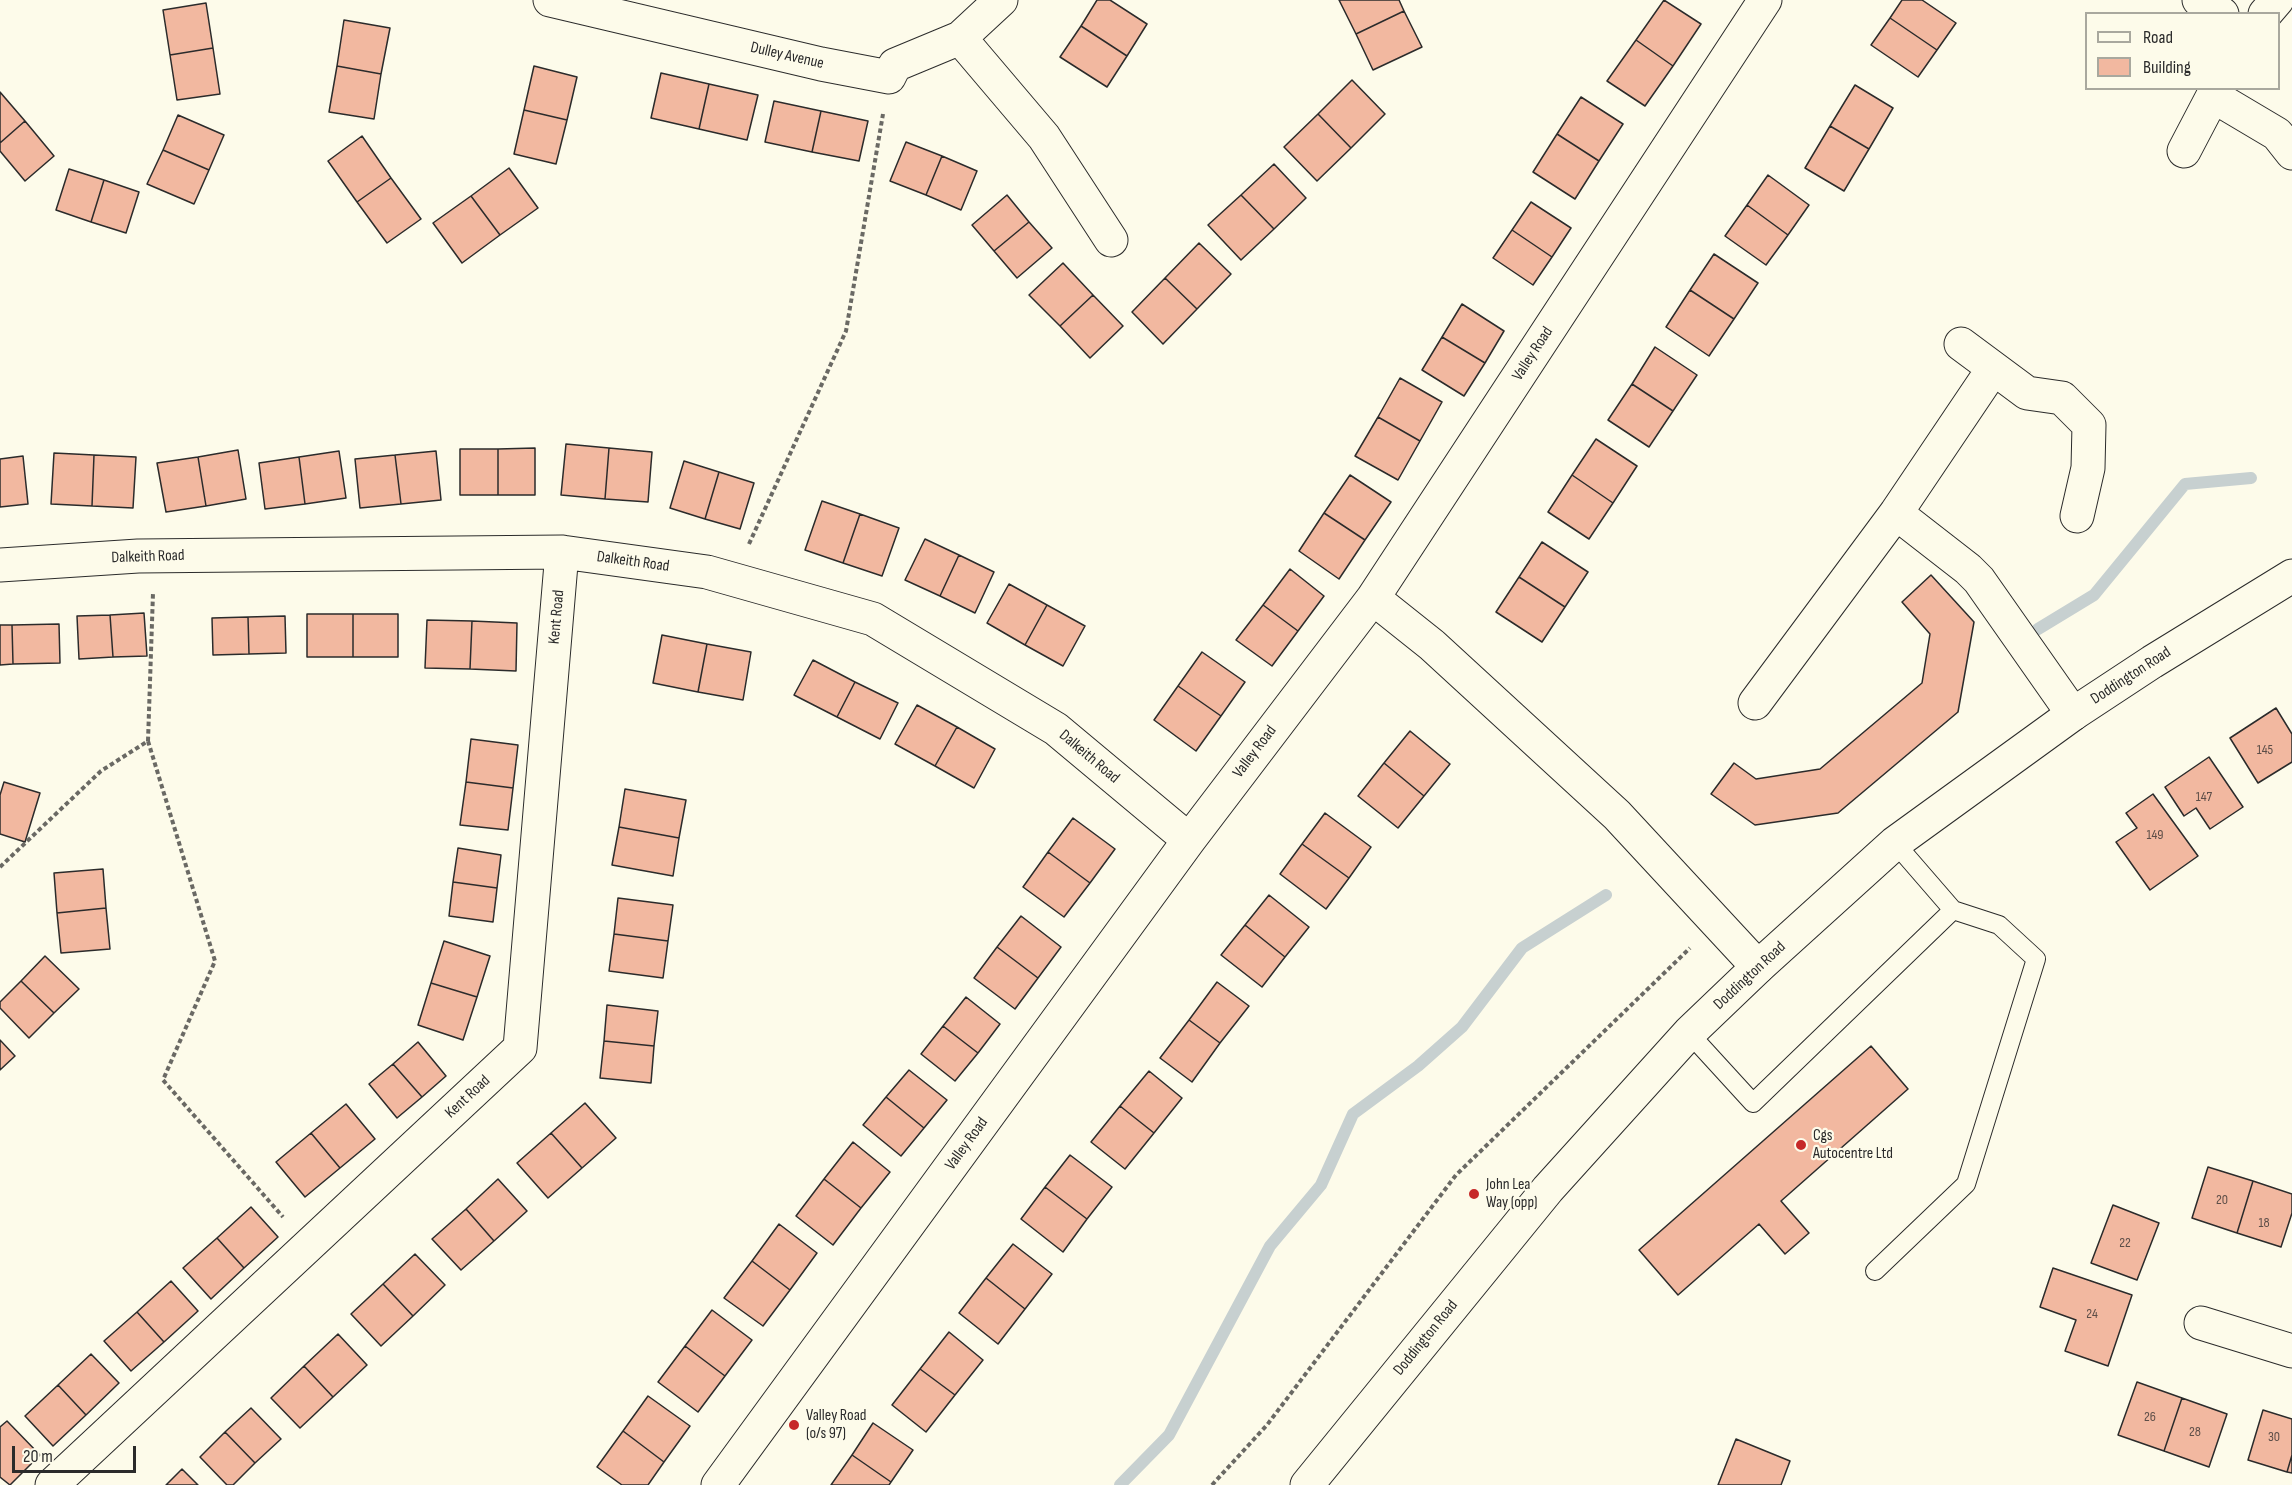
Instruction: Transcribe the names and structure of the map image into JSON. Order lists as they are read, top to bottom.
{
  "streets": {
    "street": [
      "Dulley Avenue",
      "Valley Road",
      "Dalkeith Road",
      "Kent Road",
      "Doddington Road"
    ]
  },
  "crossings": [
    ["Valley Road", "Dalkeith Road"],
    ["Dalkeith Road", "Kent Road"]
  ],
  "places": ["Cgs Autocentre Ltd", "John Lea Way (opp)", "Valley Road (o/s 97)"],
  "house_numbers": [
    "145",
    "147",
    "149",
    "20",
    "18",
    "22",
    "24",
    "26",
    "28",
    "30"
  ],
  "legend": ["Road", "Building"],
  "scale_bar": "20 m"
}
